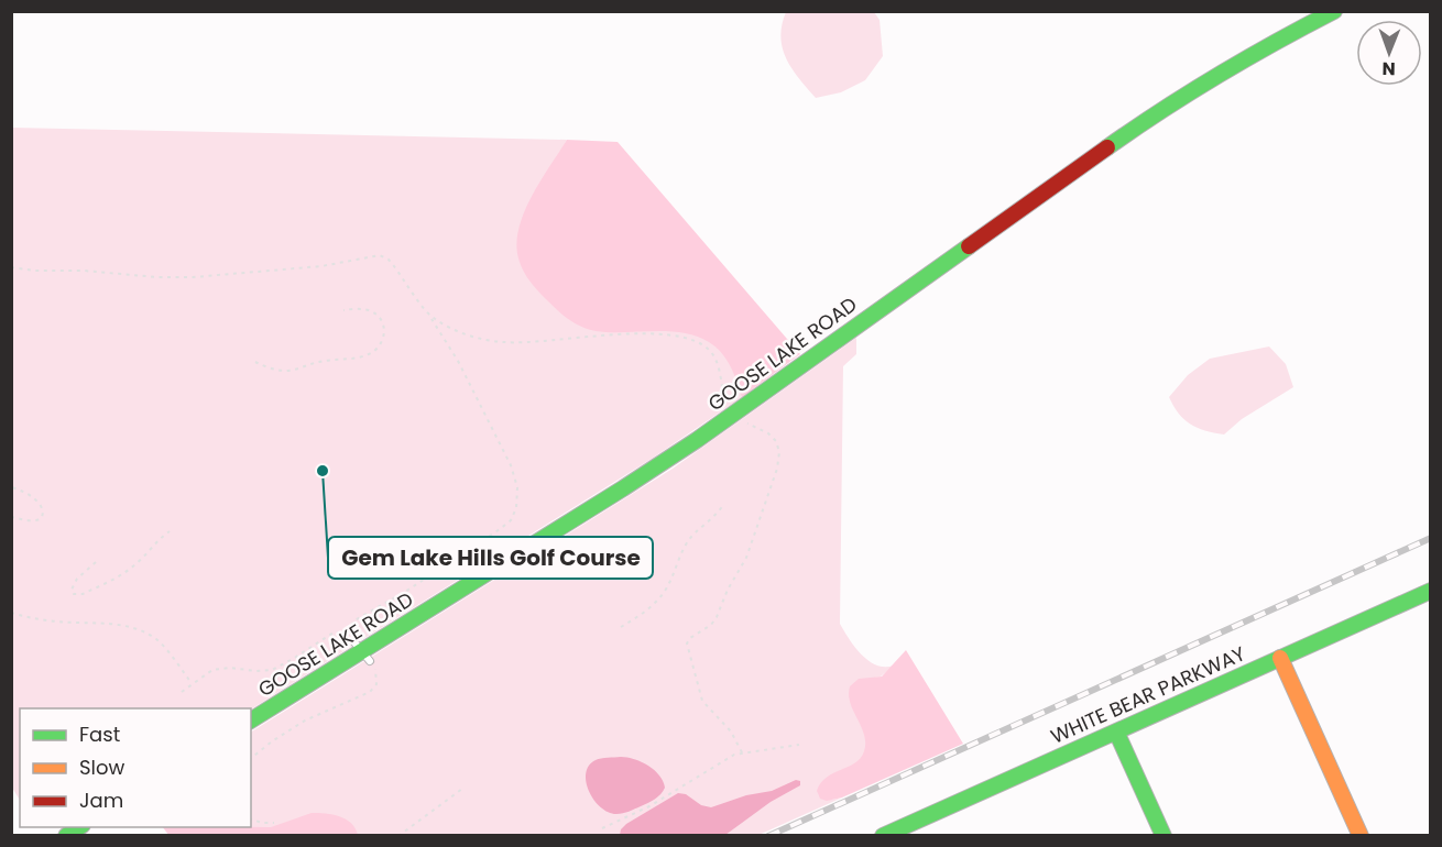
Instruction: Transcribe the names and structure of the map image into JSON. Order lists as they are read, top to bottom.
{
  "streets": {
    "street": ["GOOSE LAKE ROAD", "WHITE BEAR PARKWAY"]
  },
  "places": ["Gem Lake Hills Golf Course"],
  "legend": ["Fast", "Slow", "Jam"],
  "north": "bottom"
}
